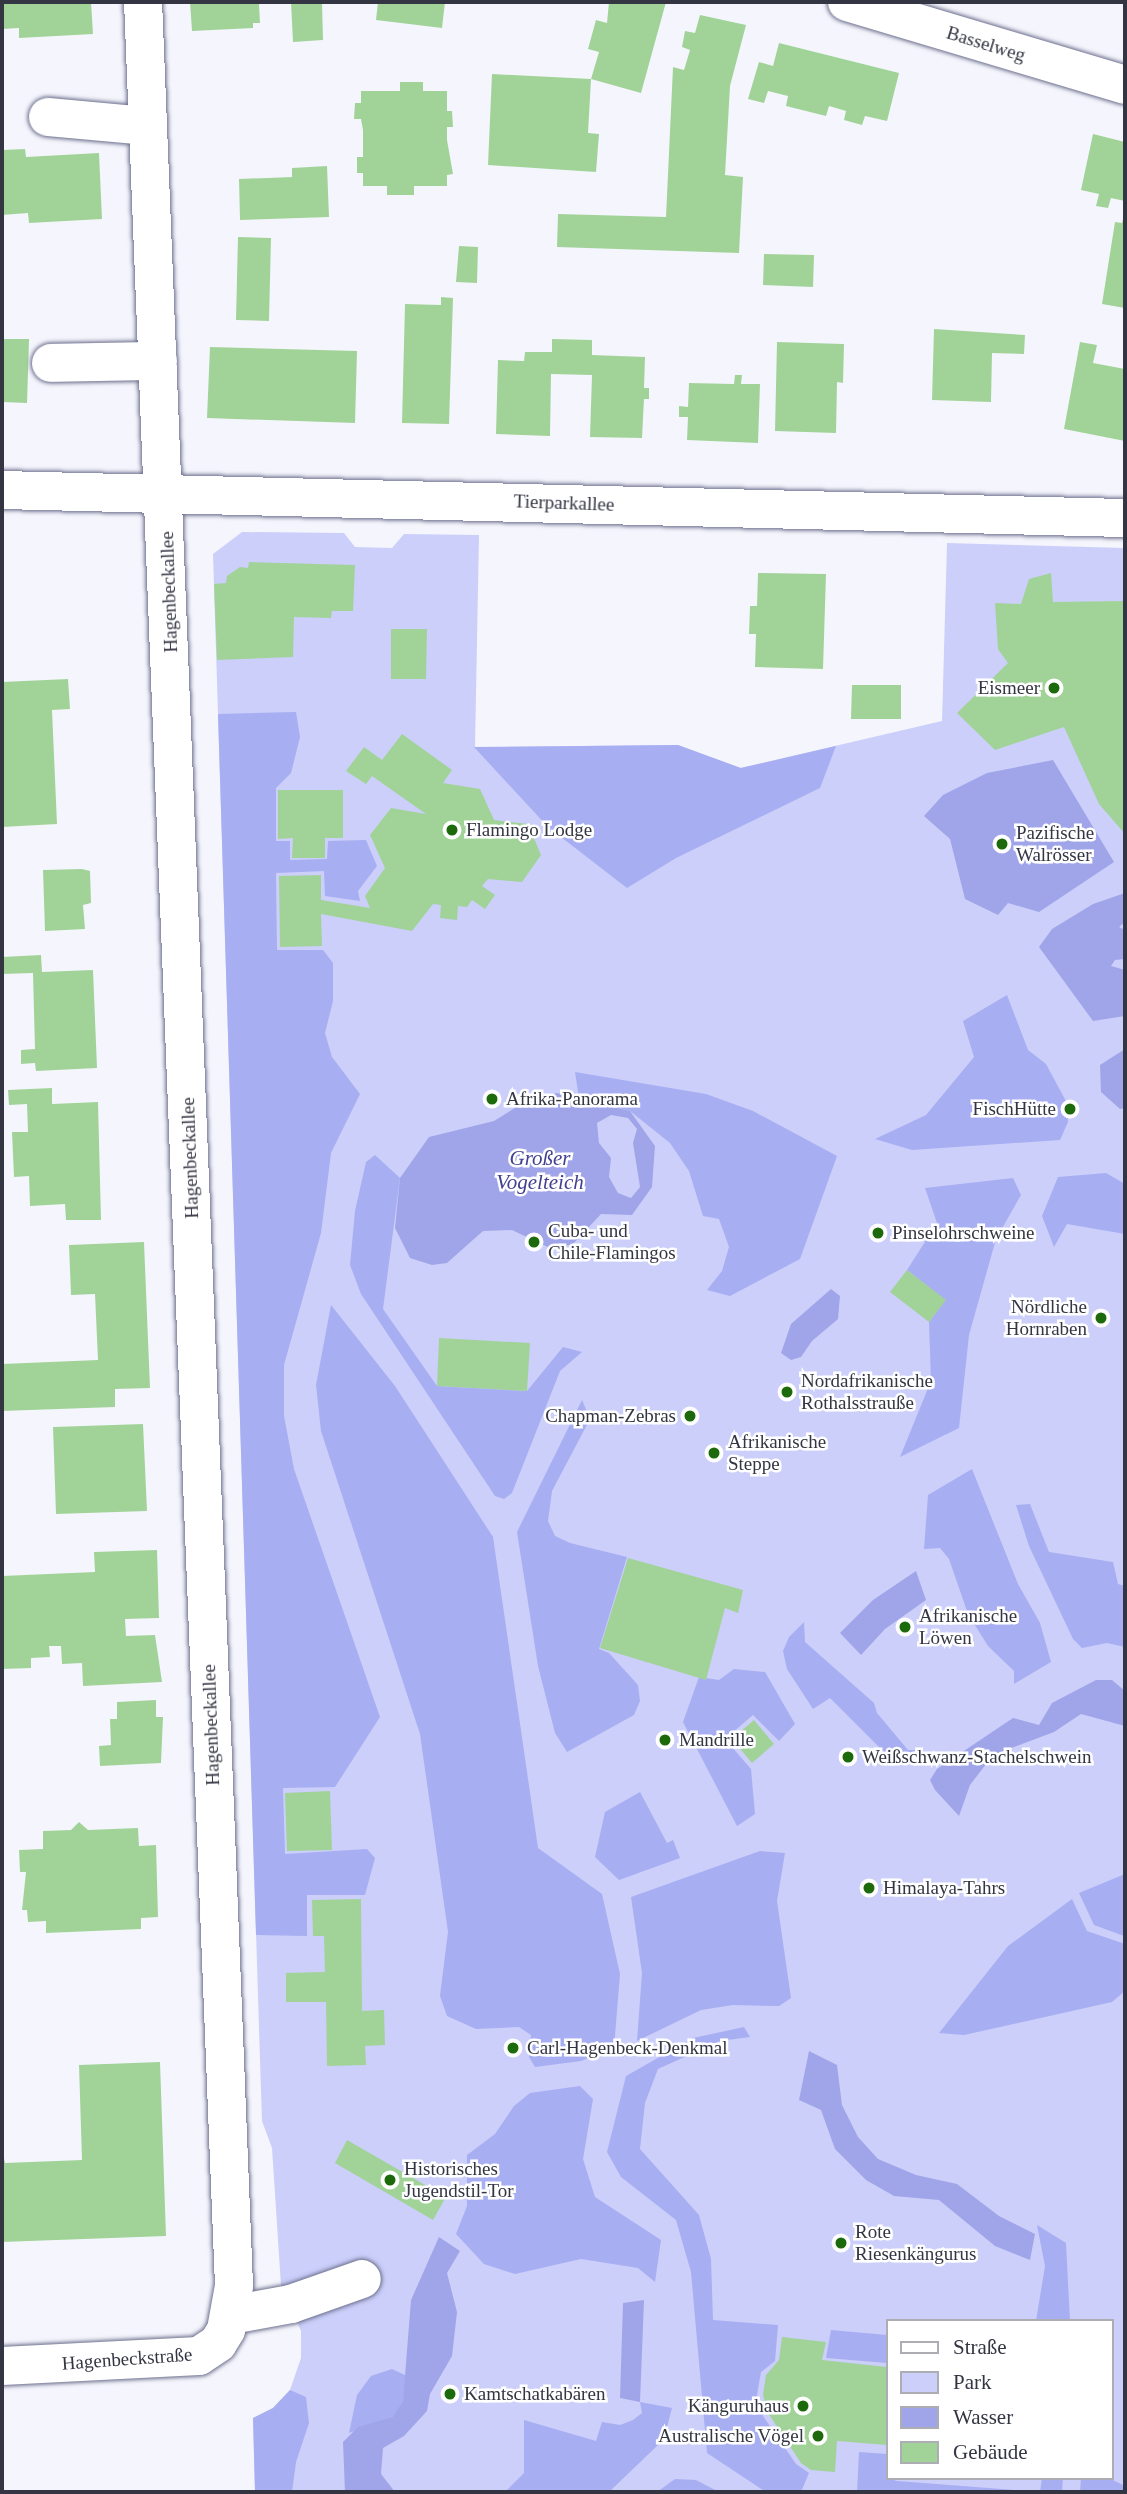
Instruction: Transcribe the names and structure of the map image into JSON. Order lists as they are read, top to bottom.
{
  "streets": {
    "street": [
      "Basselweg",
      "Tierparkallee",
      "Hagenbeckallee",
      "Hagenbeckstraße"
    ]
  },
  "crossings": [
    ["Tierparkallee", "Hagenbeckallee"],
    ["Hagenbeckallee", "Hagenbeckstraße"]
  ],
  "water": ["Großer Vogelteich"],
  "places": [
    "Eismeer",
    "Flamingo Lodge",
    "Pazifische Walrösser",
    "Afrika-Panorama",
    "FischHütte",
    "Pinselohrschweine",
    "Cuba- und Chile-Flamingos",
    "Nördliche Hornraben",
    "Nordafrikanische Rothalsstrauße",
    "Chapman-Zebras",
    "Afrikanische Steppe",
    "Afrikanische Löwen",
    "Mandrille",
    "Weißschwanz-Stachelschwein",
    "Himalaya-Tahrs",
    "Carl-Hagenbeck-Denkmal",
    "Historisches Jugendstil-Tor",
    "Rote Riesenkängurus",
    "Kamtschatkabären",
    "Känguruhaus",
    "Australische Vögel"
  ],
  "legend": [
    "Straße",
    "Park",
    "Wasser",
    "Gebäude"
  ]
}
